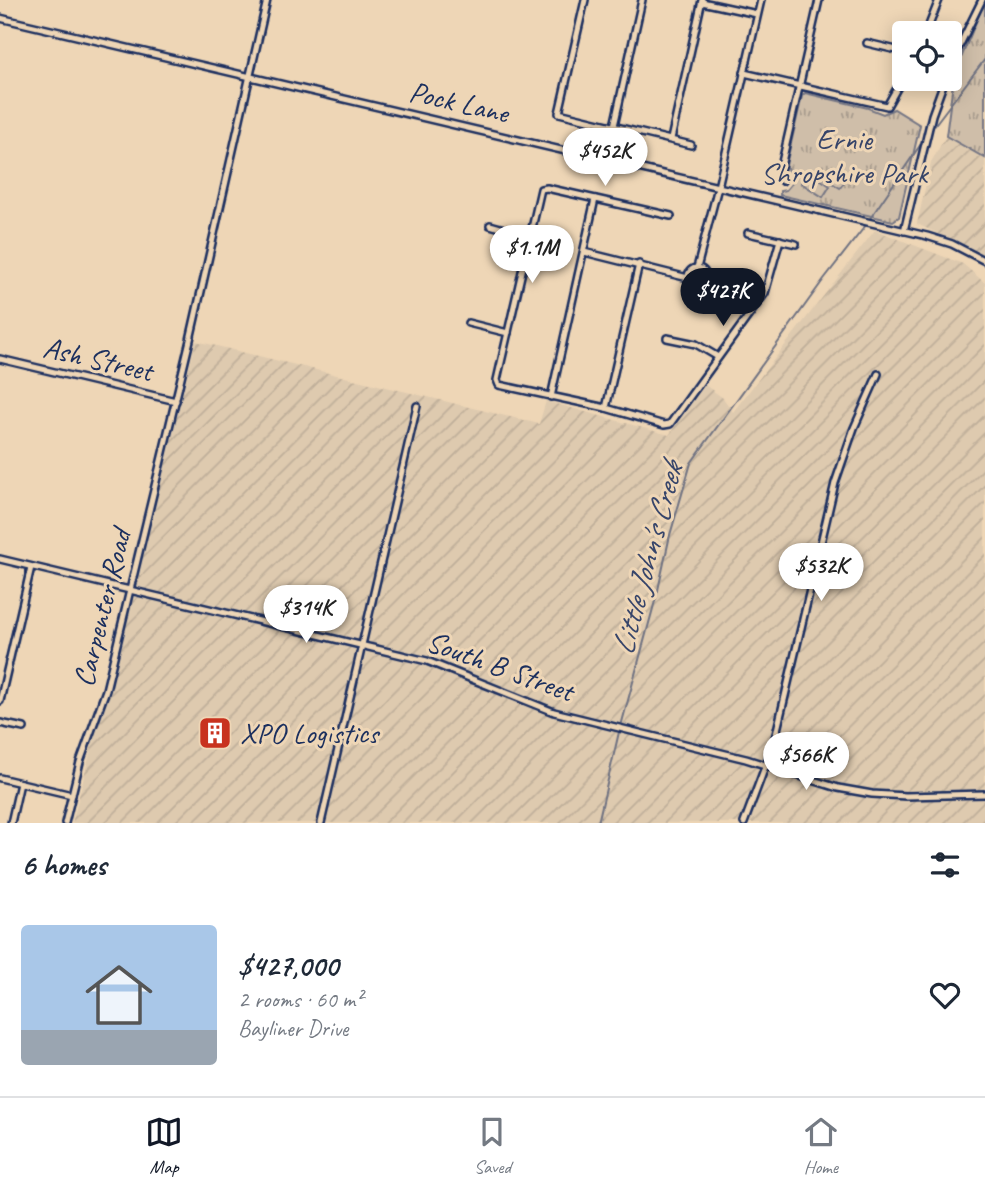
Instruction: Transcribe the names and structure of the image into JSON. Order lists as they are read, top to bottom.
{
  "streets": {
    "street": [
      "Pock Lane",
      "Ash Street",
      "Carpenter Road",
      "South B Street"
    ]
  },
  "crossings": [
    ["Pock Lane", "Ash Street"],
    ["Ash Street", "Carpenter Road"],
    ["Carpenter Road", "South B Street"]
  ],
  "water": ["Little John's Creek"],
  "parks": ["Ernie Shropshire Park"],
  "places": {
    "building": ["XPO Logistics"]
  },
  "page": {
    "price": [
      "$452K",
      "$1.1M",
      "$427K",
      "$532K",
      "$314K",
      "$566K"
    ],
    "heading": "6 homes",
    "list": [
      {
        "name": "$427,000",
        "note": "2 rooms · 60 m² · Bayliner Drive"
      }
    ],
    "tabs": ["Map", "Saved", "Home"]
  }
}
